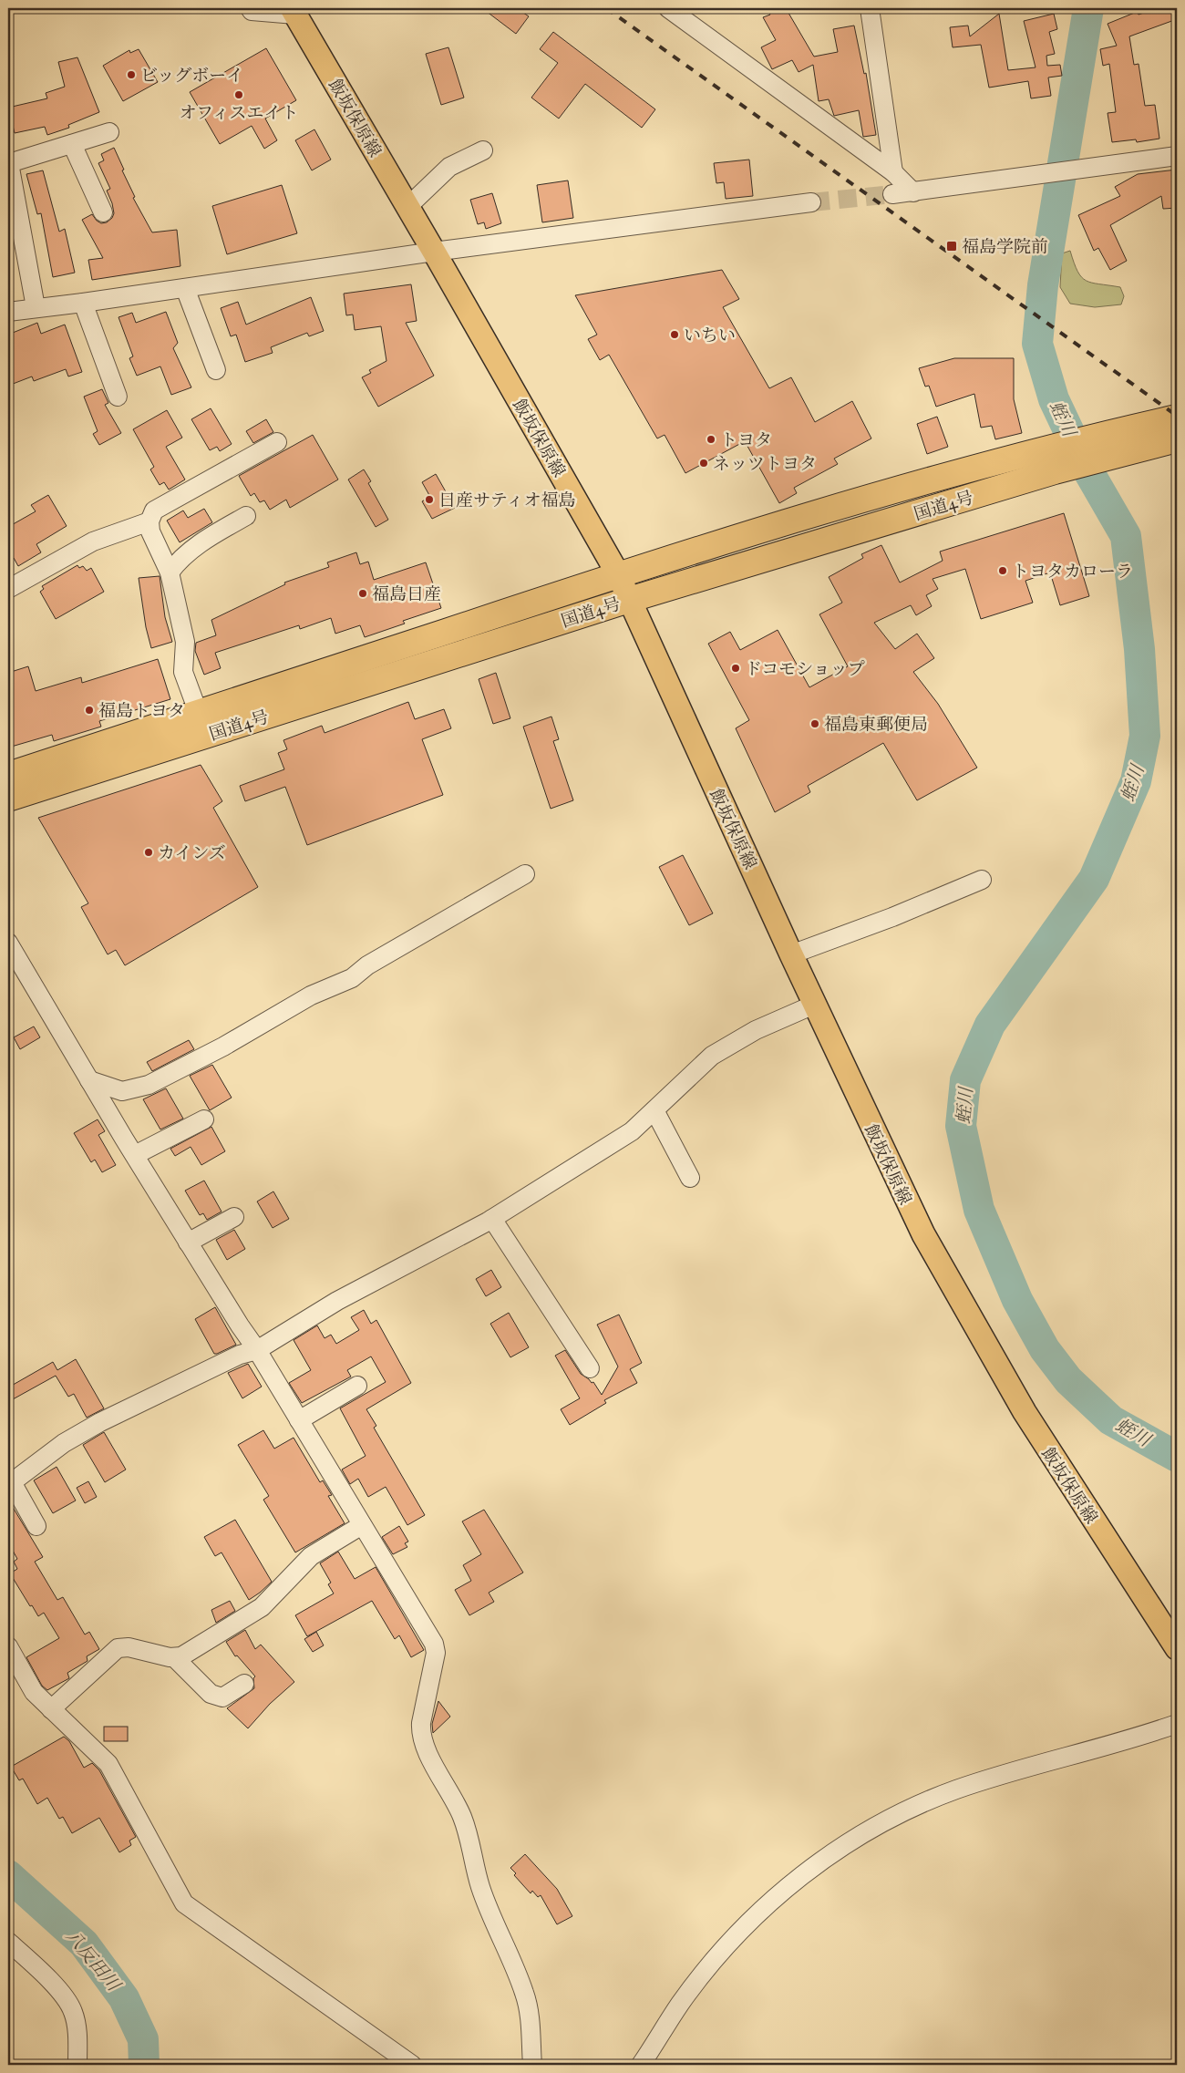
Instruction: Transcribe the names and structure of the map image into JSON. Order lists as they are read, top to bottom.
{
  "streets": {
    "highway": ["国道4号"],
    "main road": ["飯坂保原線"]
  },
  "crossings": [
    ["飯坂保原線", "国道4号"]
  ],
  "water": ["蛭川", "八反田川"],
  "places": {
    "other": [
      "ビッグボーイ",
      "オフィスエイト",
      "いちい",
      "トヨタ",
      "ネッツトヨタ",
      "日産サティオ福島",
      "トヨタカローラ",
      "福島日産",
      "ドコモショップ",
      "福島トヨタ",
      "福島東郵便局",
      "カインズ"
    ],
    "transit": ["福島学院前"]
  }
}
